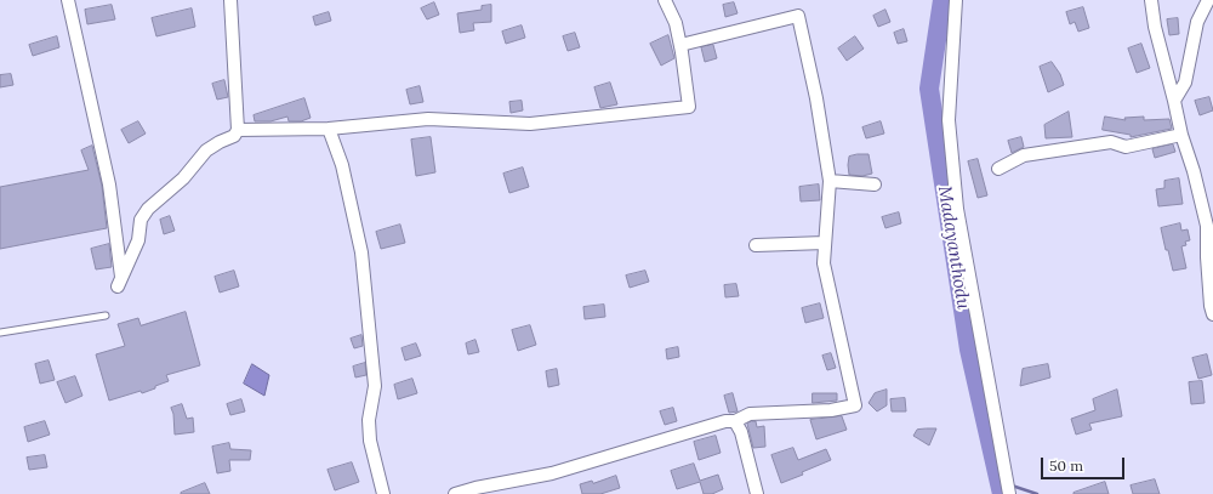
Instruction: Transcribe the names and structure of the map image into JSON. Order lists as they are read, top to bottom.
{
  "water": ["Madayanthodu"],
  "scale_bar": "50 m"
}
